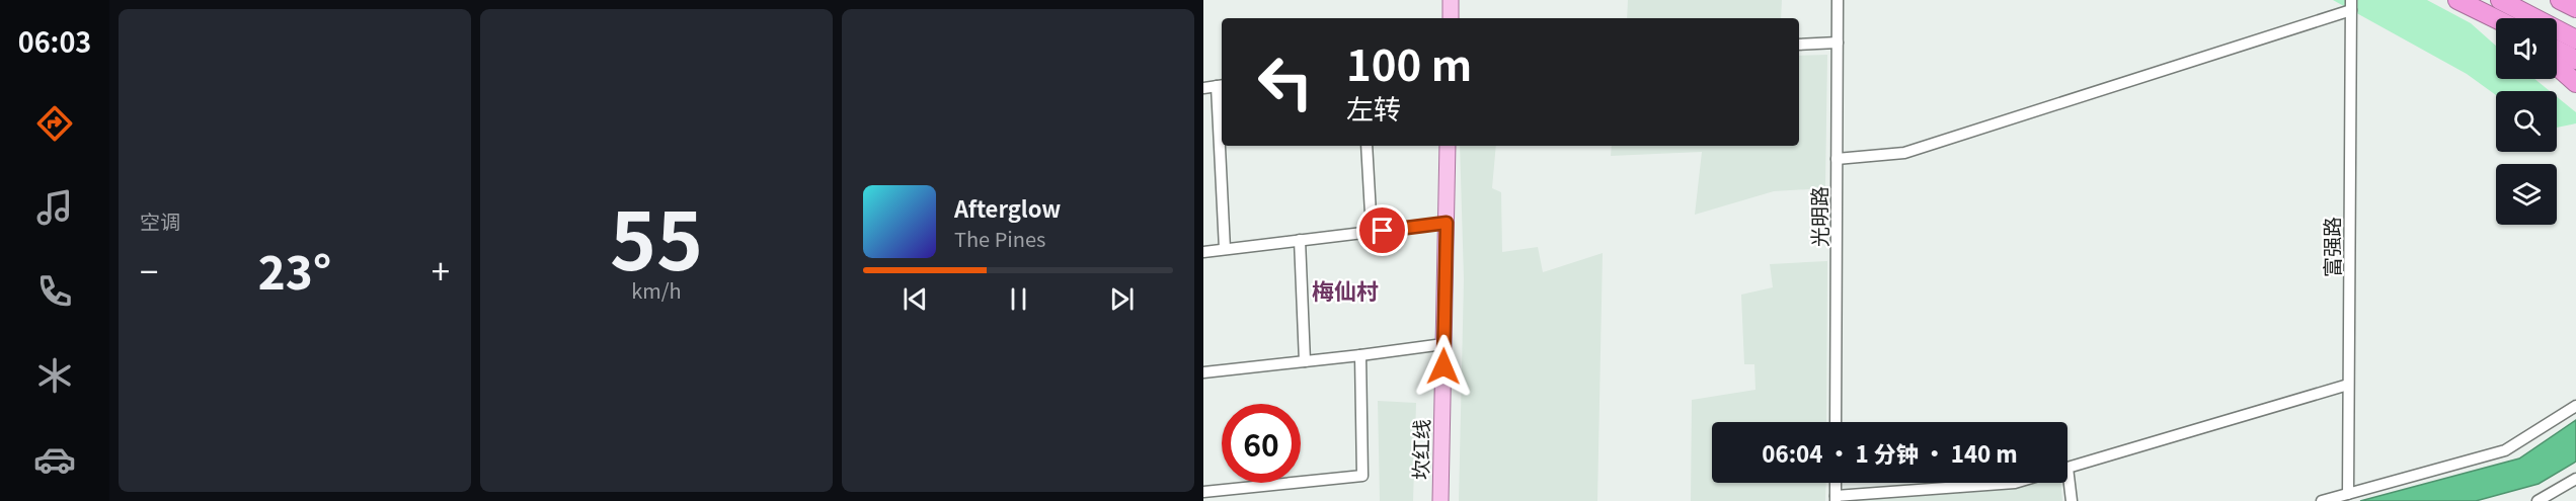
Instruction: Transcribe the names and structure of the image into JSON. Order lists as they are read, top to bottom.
{
  "streets": {
    "main road": ["坎红线"],
    "street": ["光明路", "富强路"]
  },
  "districts": ["梅仙村"],
  "page": {
    "tabs": "06:03",
    "tile": [
      "空调",
      ["55", "km/h"]
    ],
    "turn": ["100 m", "左转"],
    "song": ["Afterglow", "The Pines"],
    "heat": ["−", "23°", "+"],
    "limit": "60",
    "trip": "06:04 · 1 分钟 · 140 m"
  }
}
